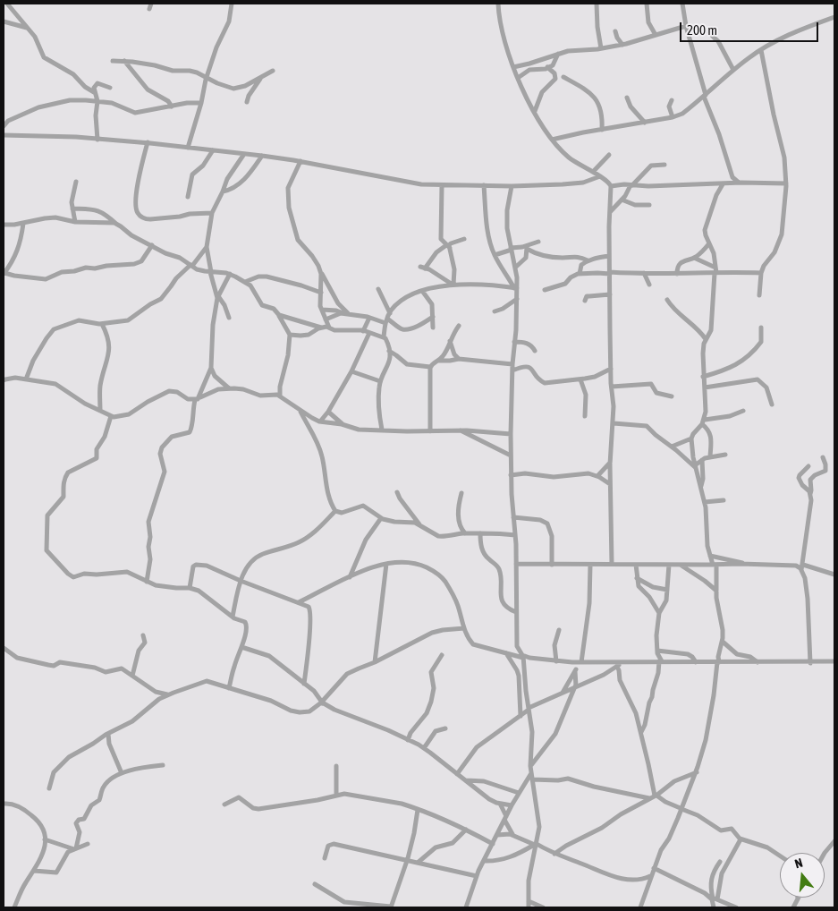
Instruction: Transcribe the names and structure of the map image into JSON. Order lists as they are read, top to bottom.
{
  "scale_bar": "200 m",
  "north": "top"
}
